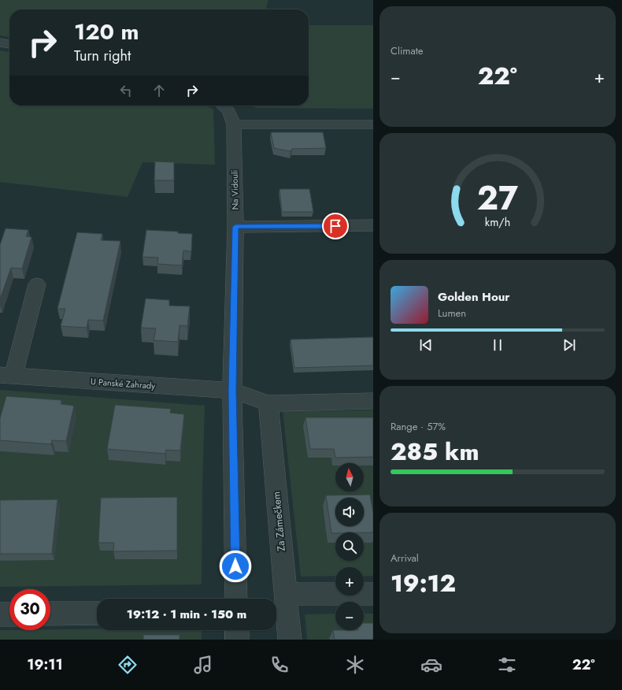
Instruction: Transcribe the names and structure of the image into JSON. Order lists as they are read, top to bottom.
{
  "streets": {
    "street": ["Na Vidouli", "U Panské Zahrady", "Za Zámečkem"]
  },
  "crossings": [
    ["Na Vidouli", "U Panské Zahrady"],
    ["U Panské Zahrady", "Za Zámečkem"]
  ],
  "north": "top",
  "page": {
    "tile": [
      "Climate",
      ["Range · 57%", "285 km"],
      ["Arrival", "19:12"]
    ],
    "turn": ["120 m", "Turn right"],
    "heat": ["−", "22°", "+"],
    "song": ["Golden Hour", "Lumen"],
    "map_buttons": ["+", "−"],
    "limit": "30",
    "trip": "19:12 · 1 min · 150 m",
    "tabs": ["19:11", "22°"],
    "gauge": ["27", "km/h"]
  }
}
